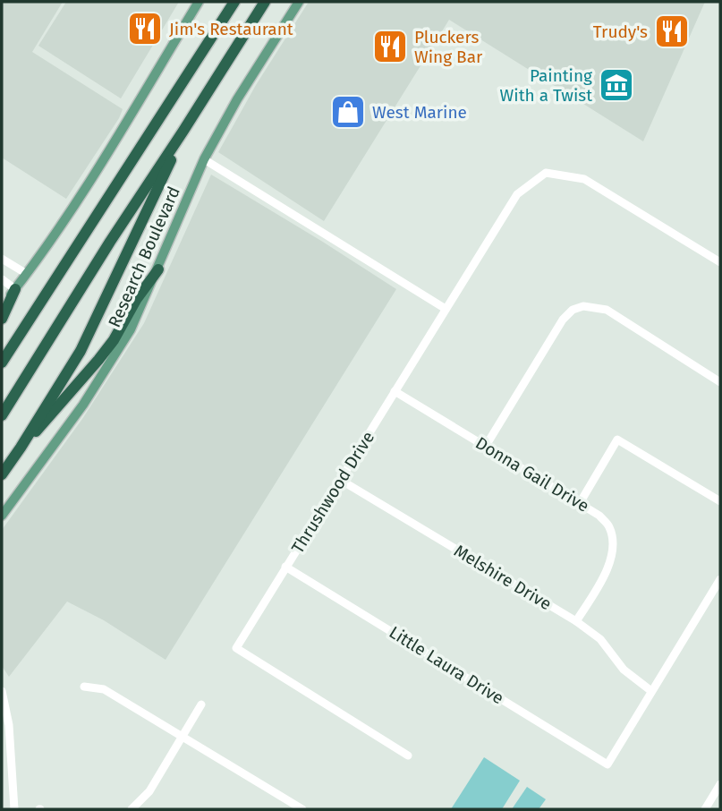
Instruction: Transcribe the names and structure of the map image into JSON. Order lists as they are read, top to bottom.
{
  "streets": {
    "main road": ["Research Boulevard"],
    "street": [
      "Donna Gail Drive",
      "Thrushwood Drive",
      "Melshire Drive",
      "Little Laura Drive"
    ]
  },
  "crossings": [
    ["Donna Gail Drive", "Thrushwood Drive"],
    ["Donna Gail Drive", "Melshire Drive"],
    ["Thrushwood Drive", "Melshire Drive"],
    ["Thrushwood Drive", "Little Laura Drive"],
    ["Melshire Drive", "Little Laura Drive"]
  ],
  "places": {
    "restaurant": ["Jim's Restaurant", "Trudy's", "Pluckers Wing Bar"],
    "museum": ["Painting With a Twist"],
    "shop": ["West Marine"]
  }
}
